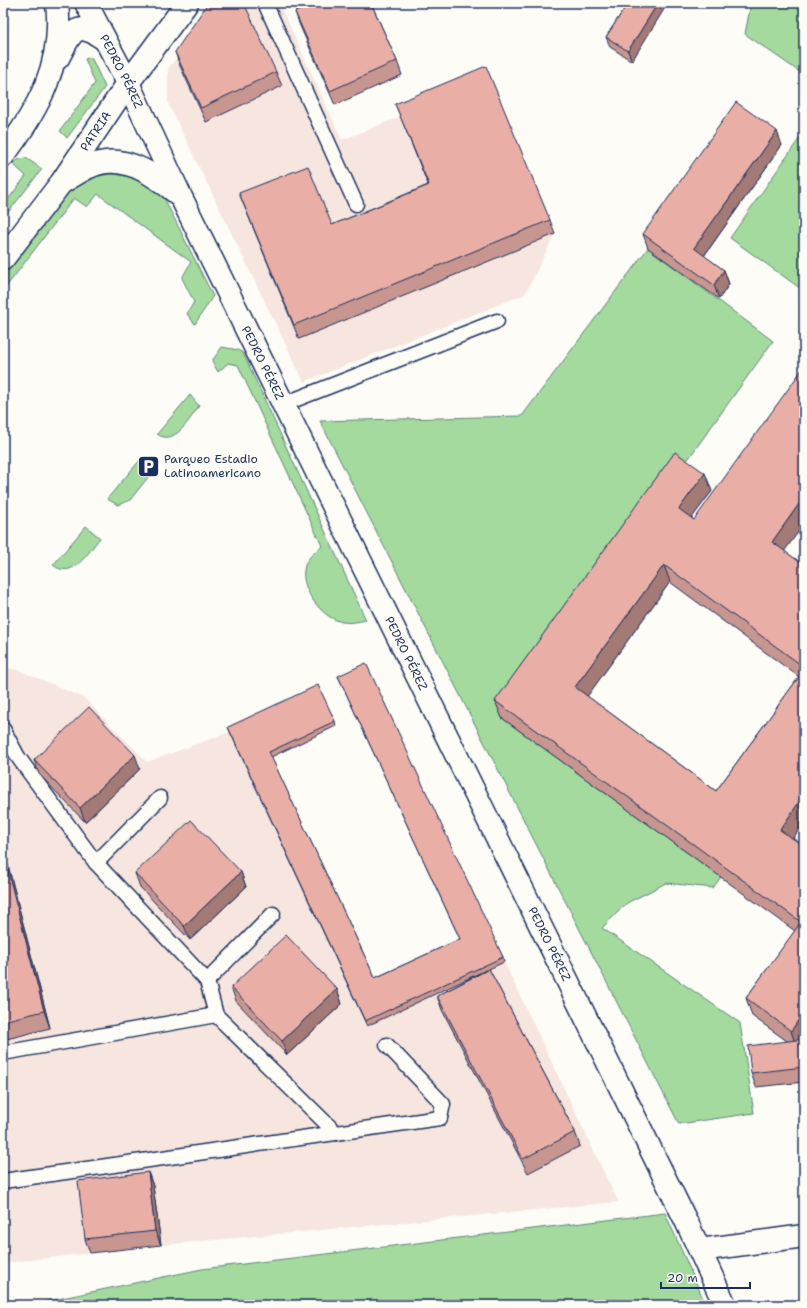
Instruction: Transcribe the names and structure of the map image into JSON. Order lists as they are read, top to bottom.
{
  "streets": {
    "street": ["PEDRO PÉREZ", "PATRIA"]
  },
  "crossings": [
    ["PEDRO PÉREZ", "PATRIA"]
  ],
  "places": {
    "parking": ["Parqueo Estadio Latinoamericano"]
  },
  "scale_bar": "20 m"
}
